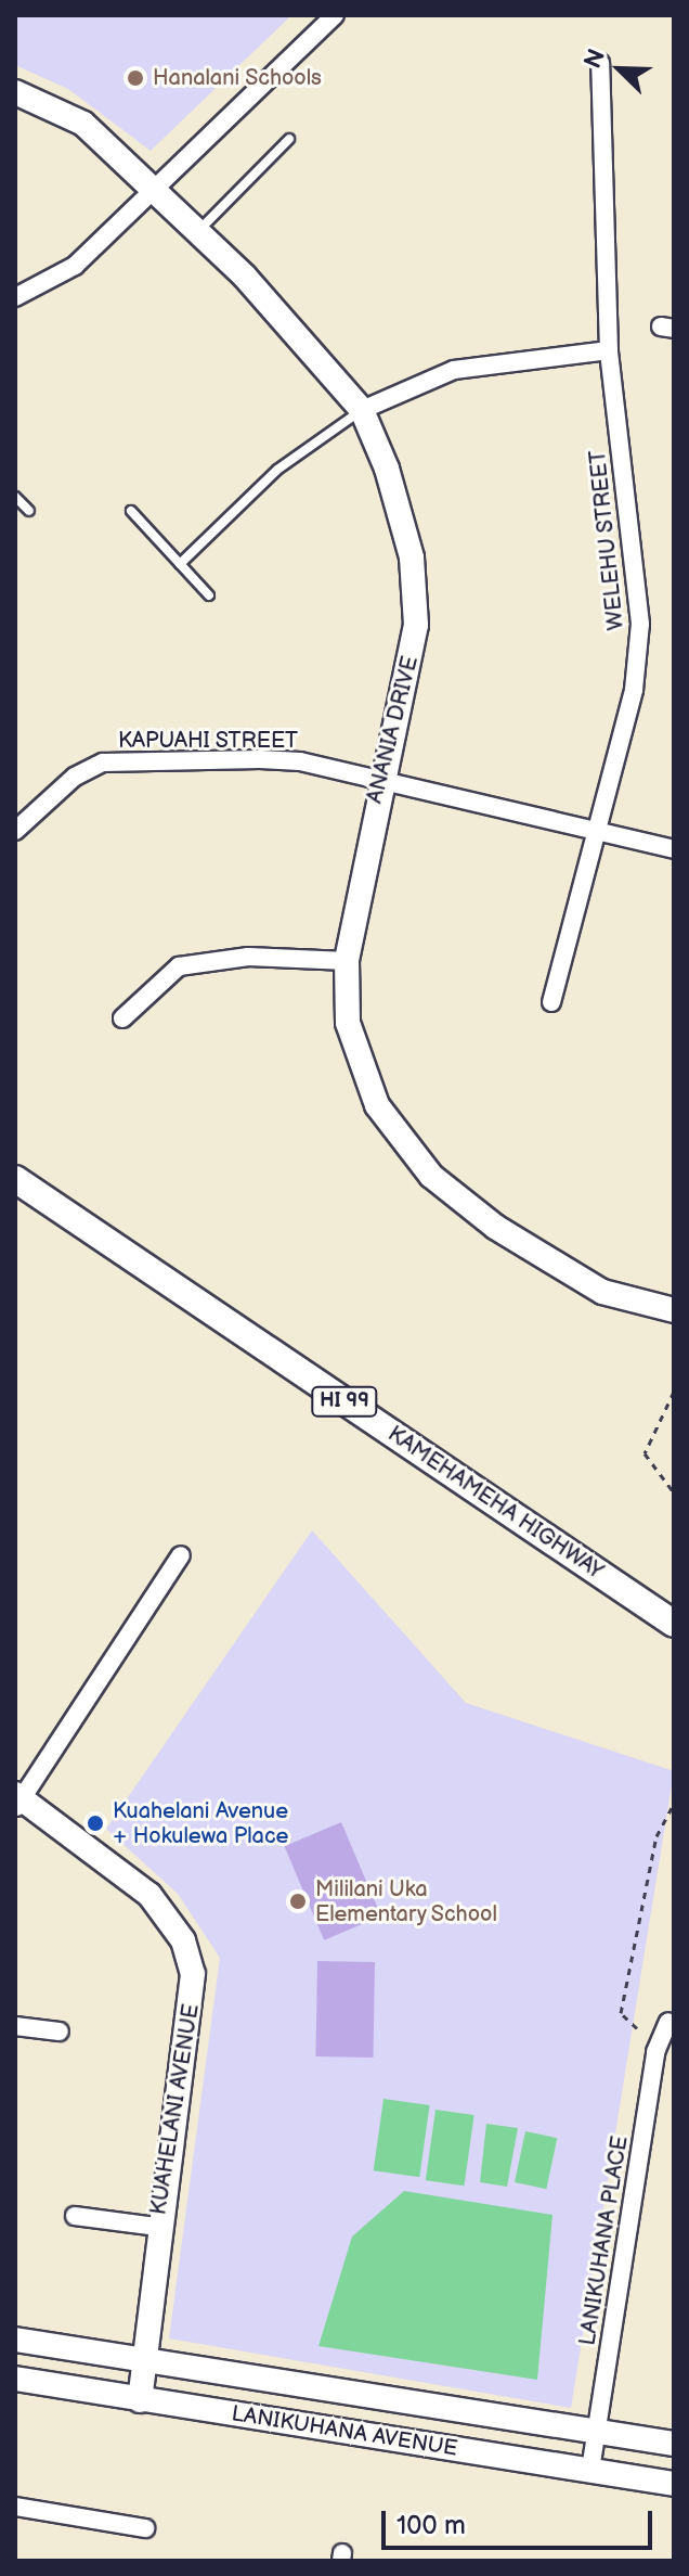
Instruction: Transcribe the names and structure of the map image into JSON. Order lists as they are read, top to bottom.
{
  "streets": {
    "main road": ["HI 99", "KAMEHAMEHA HIGHWAY"],
    "street": [
      "WELEHU STREET",
      "ANANIA DRIVE",
      "KAPUAHI STREET",
      "KUAHELANI AVENUE",
      "LANIKUHANA PLACE",
      "LANIKUHANA AVENUE"
    ]
  },
  "crossings": [
    ["WELEHU STREET", "KAPUAHI STREET"],
    ["ANANIA DRIVE", "KAPUAHI STREET"],
    ["KUAHELANI AVENUE", "LANIKUHANA AVENUE"],
    ["LANIKUHANA PLACE", "LANIKUHANA AVENUE"]
  ],
  "places": ["Hanalani Schools", "Kuahelani Avenue + Hokulewa Place", "Mililani Uka Elementary School"],
  "scale_bar": "100 m",
  "north": "top left"
}
